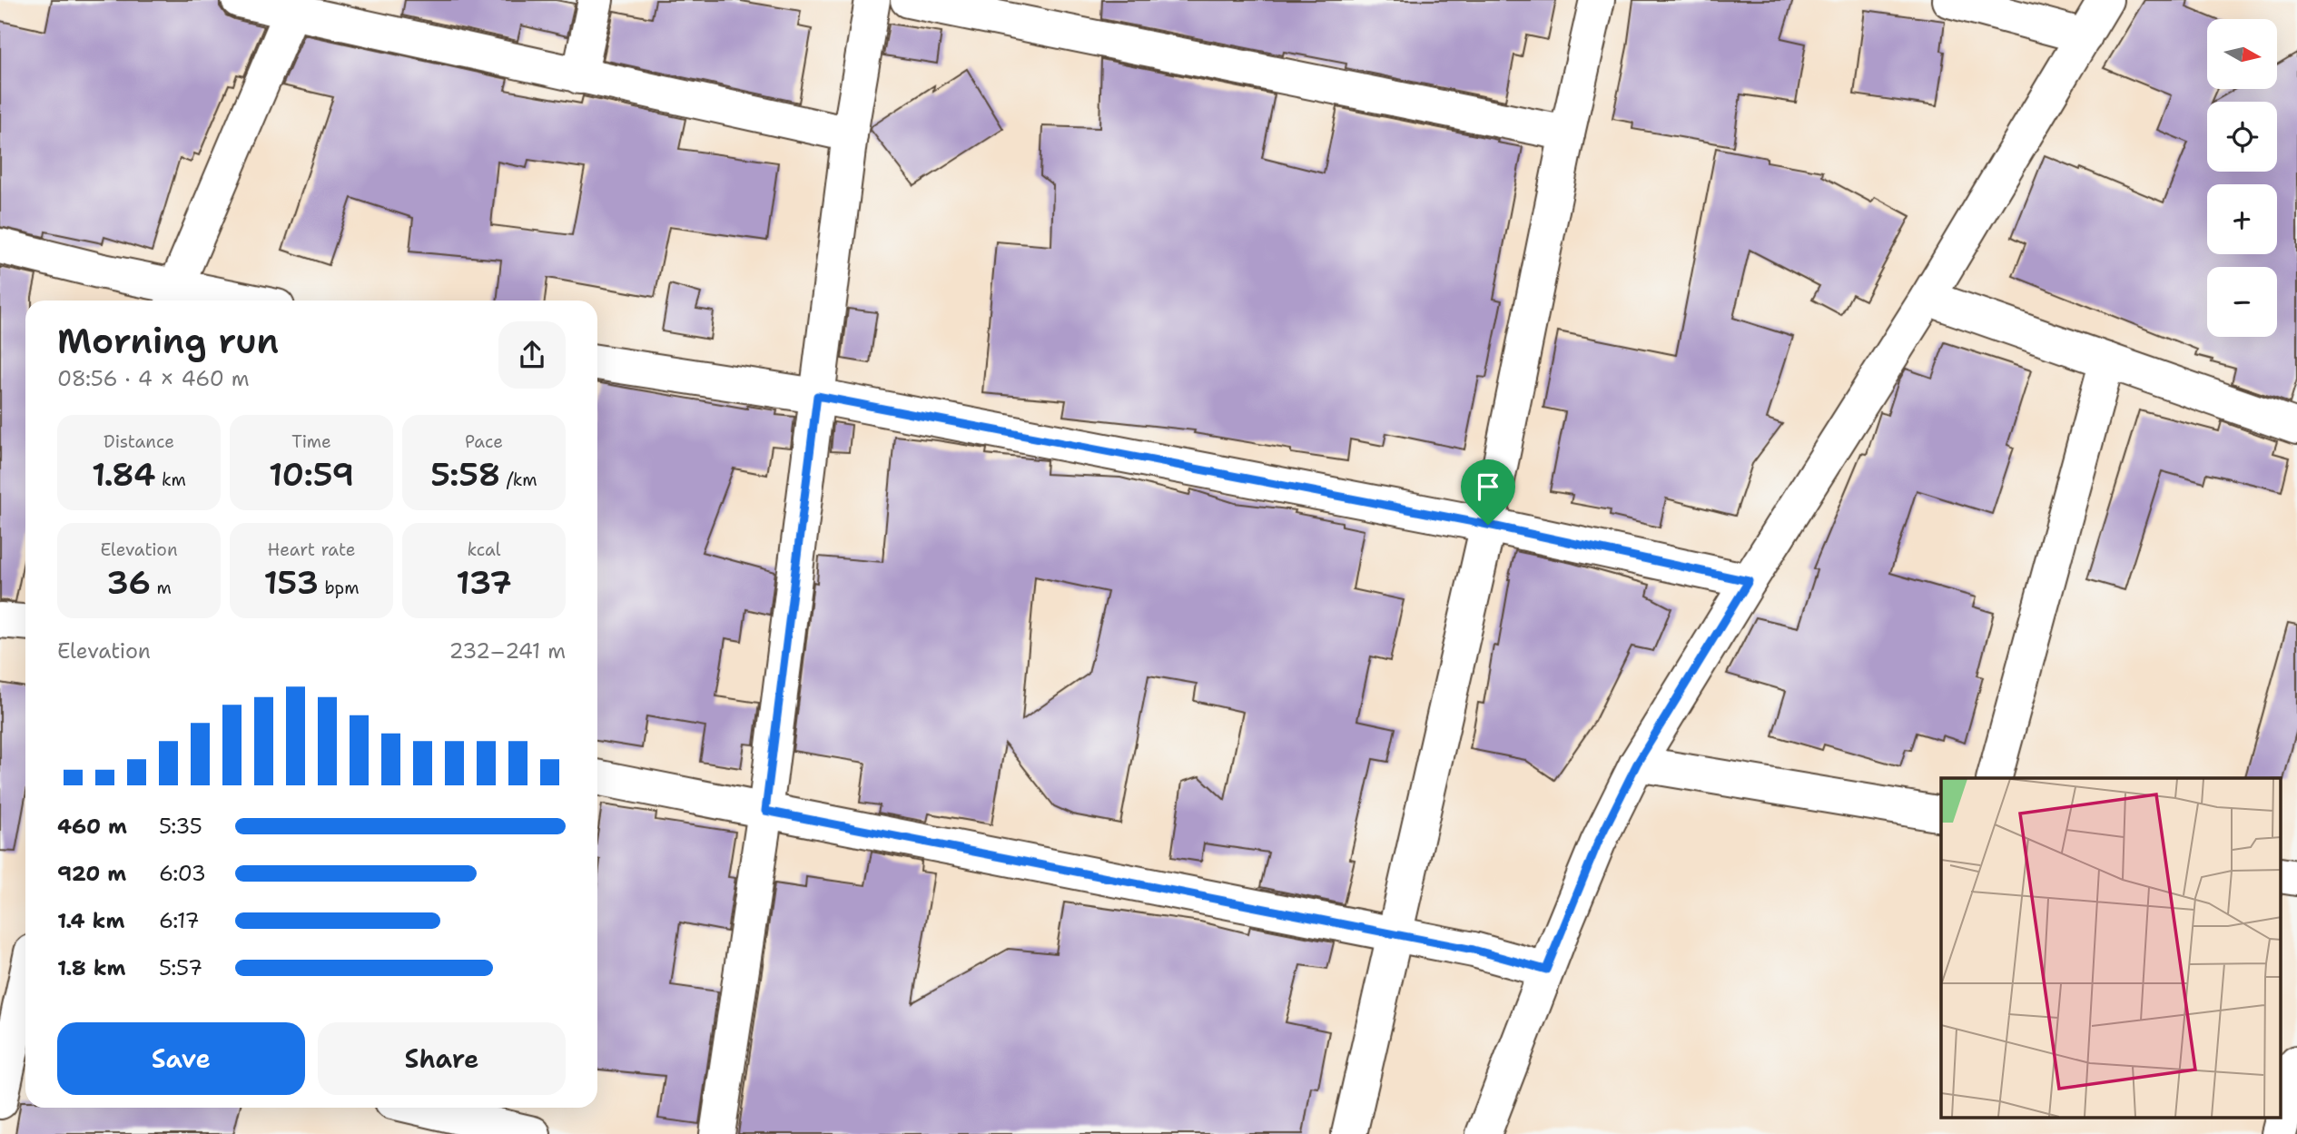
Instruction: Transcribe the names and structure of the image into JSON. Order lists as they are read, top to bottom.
{
  "north": "right",
  "page": {
    "map_buttons": ["+", "−"],
    "heading": ["Morning run", "08:56 · 4 × 460 m"],
    "stats": [
      ["Distance", "1.84 km"],
      ["Time", "10:59"],
      ["Pace", "5:58 /km"],
      ["Elevation", "36 m"],
      ["Heart rate", "153 bpm"],
      ["kcal", "137"]
    ],
    "chart": ["Elevation", "232–241 m"],
    "list": [
      {
        "name": "460 m",
        "note": "5:35"
      },
      {
        "name": "920 m",
        "note": "6:03"
      },
      {
        "name": "1.4 km",
        "note": "6:17"
      },
      {
        "name": "1.8 km",
        "note": "5:57"
      }
    ],
    "buttons": ["Save", "Share"]
  }
}
